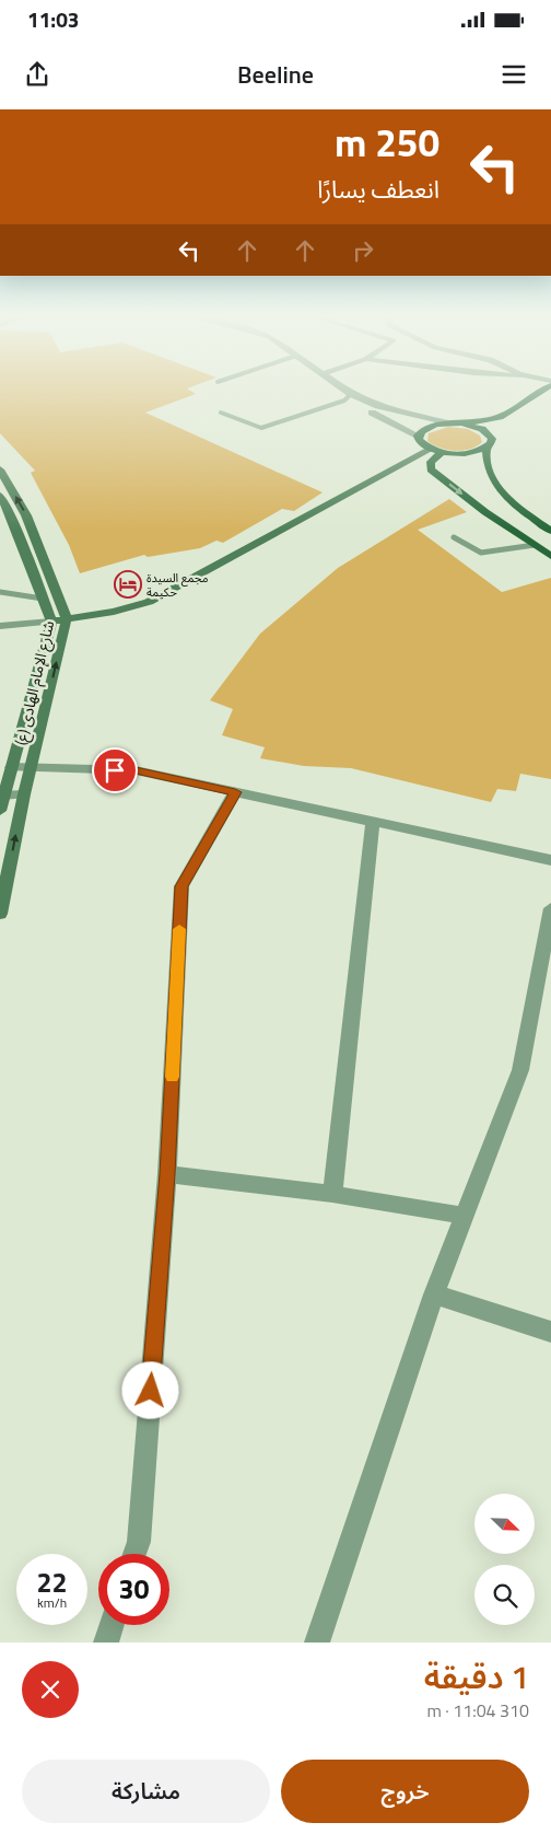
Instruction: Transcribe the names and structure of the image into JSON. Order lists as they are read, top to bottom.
{
  "streets": {
    "main road": ["شارع الإمام الهادی (ع)"]
  },
  "places": {
    "hotel": ["مجمع السيدة حكيمة"]
  },
  "north": "bottom right",
  "page": {
    "status": "11:03",
    "header": "Beeline",
    "turn": ["250 m", "انعطف يسارًا"],
    "speed": "22 km/h",
    "limit": "30",
    "heading": ["1 دقيقة", "310 m · 11:04"],
    "buttons": ["خروج", "مشاركة"]
  }
}
